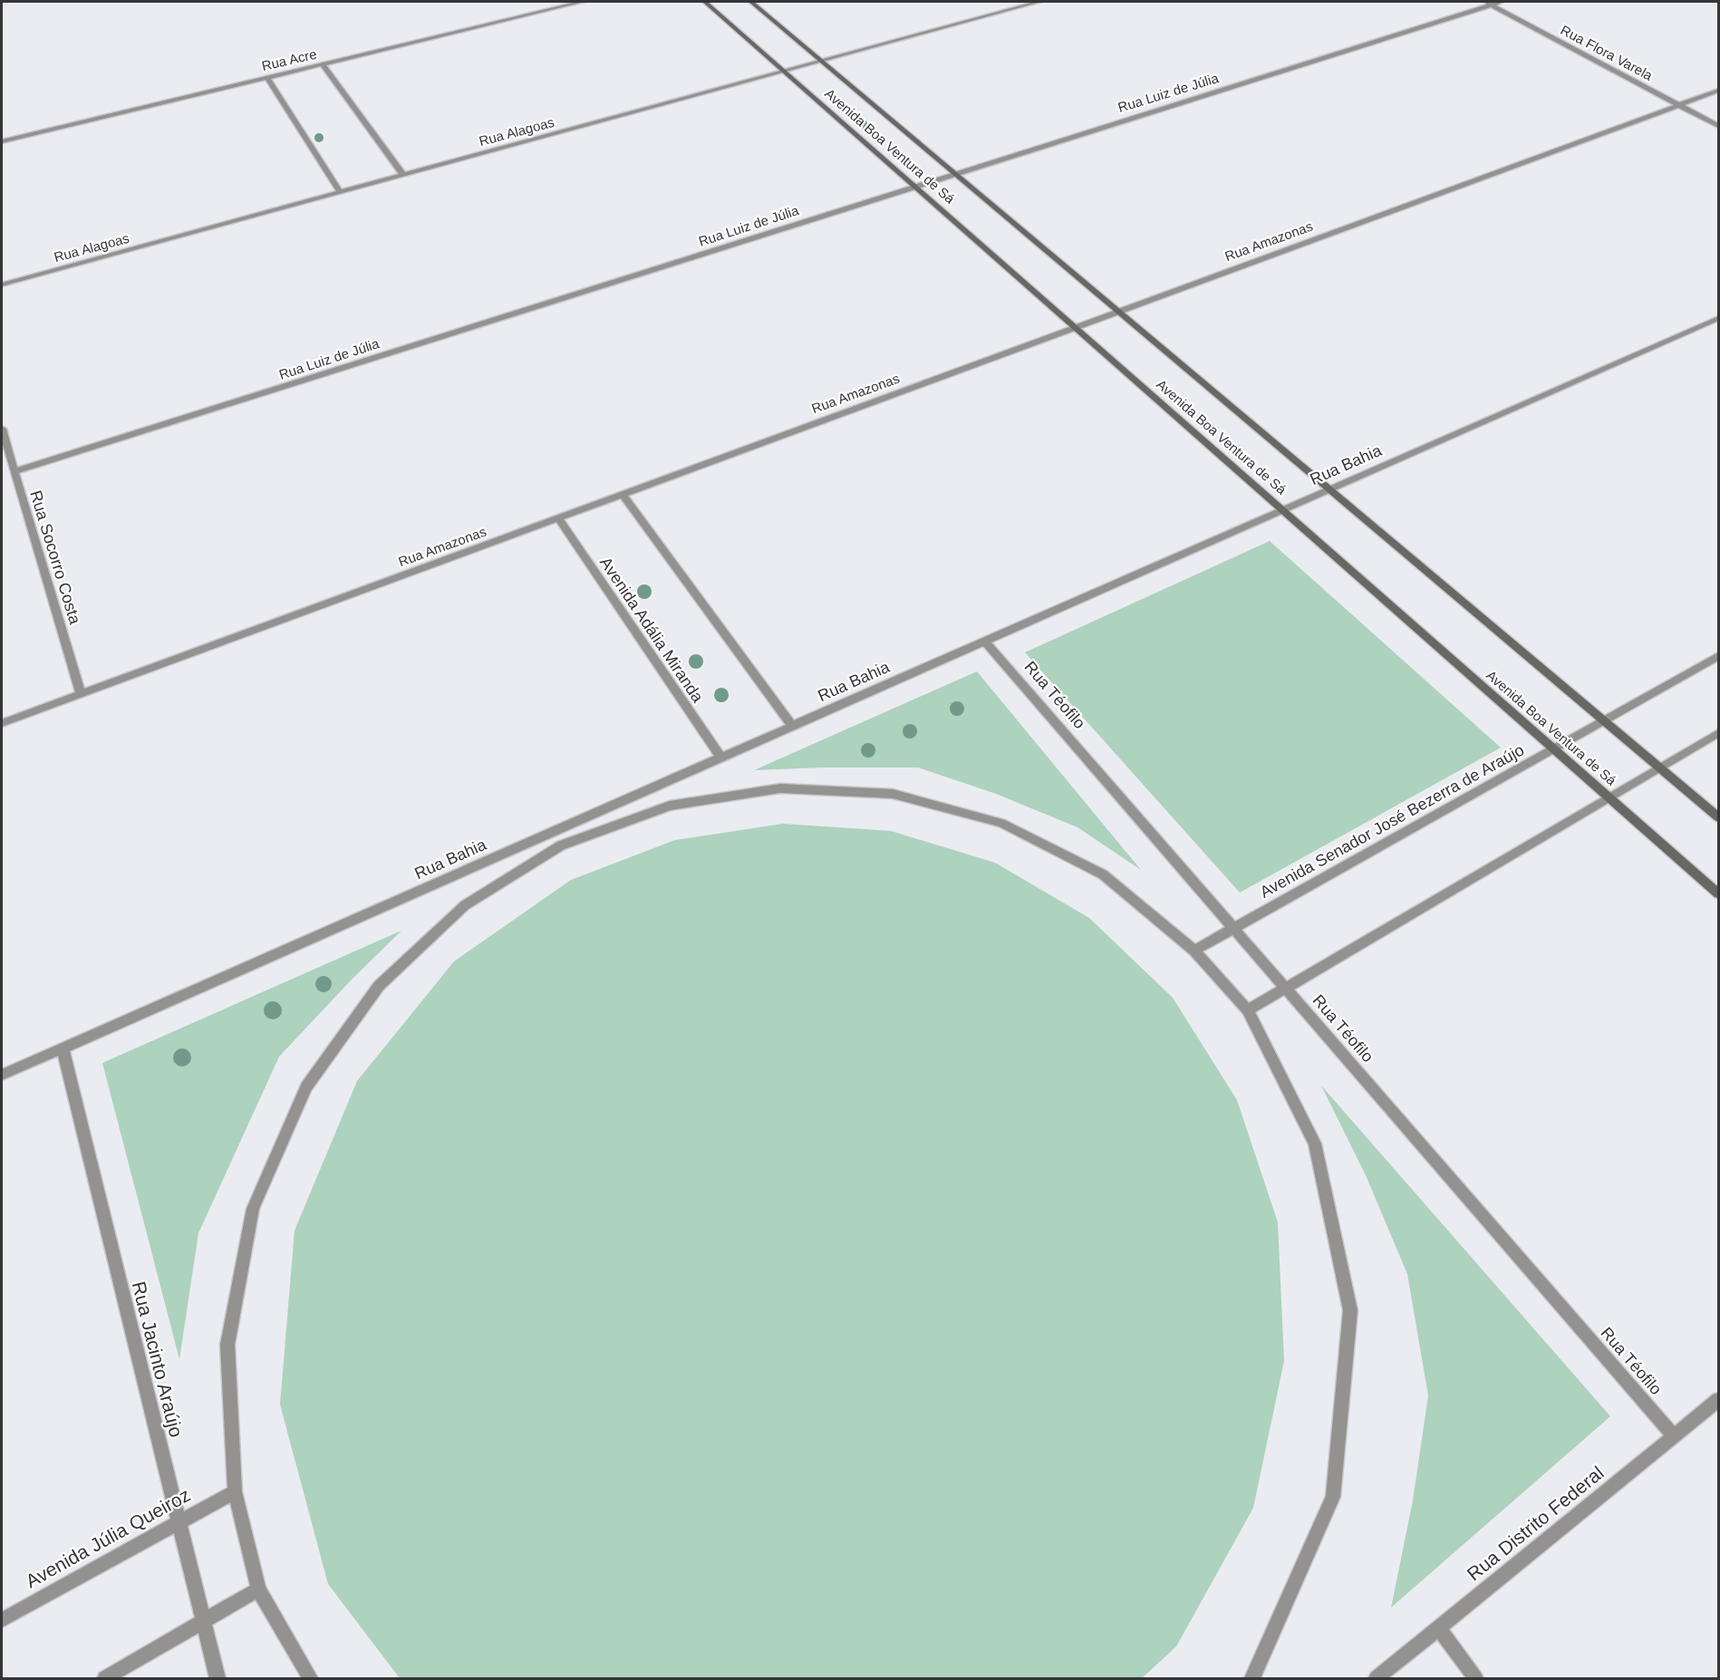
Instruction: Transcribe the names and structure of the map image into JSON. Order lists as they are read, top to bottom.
{
  "streets": {
    "street": [
      "Rua Flora Varela",
      "Rua Acre",
      "Rua Luiz de Júlia",
      "Rua Alagoas",
      "Avenida Boa Ventura de Sá",
      "Rua Amazonas",
      "Rua Bahia",
      "Rua Socorro Costa",
      "Avenida Adália Miranda",
      "Rua Téofilo",
      "Avenida Senador José Bezerra de Araújo",
      "Rua Jacinto Araújo",
      "Rua Distrito Federal",
      "Avenida Júlia Queiroz"
    ]
  },
  "crossings": [
    ["Rua Flora Varela", "Rua Luiz de Júlia"],
    ["Rua Flora Varela", "Rua Amazonas"],
    ["Rua Luiz de Júlia", "Avenida Boa Ventura de Sá"],
    ["Rua Luiz de Júlia", "Rua Socorro Costa"],
    ["Rua Alagoas", "Avenida Boa Ventura de Sá"],
    ["Avenida Boa Ventura de Sá", "Rua Amazonas"],
    ["Avenida Boa Ventura de Sá", "Rua Bahia"],
    ["Avenida Boa Ventura de Sá", "Avenida Senador José Bezerra de Araújo"],
    ["Rua Amazonas", "Rua Socorro Costa"],
    ["Rua Amazonas", "Avenida Adália Miranda"],
    ["Rua Bahia", "Avenida Adália Miranda"],
    ["Rua Bahia", "Rua Téofilo"],
    ["Rua Bahia", "Rua Jacinto Araújo"],
    ["Rua Téofilo", "Avenida Senador José Bezerra de Araújo"],
    ["Rua Téofilo", "Rua Distrito Federal"],
    ["Rua Jacinto Araújo", "Avenida Júlia Queiroz"]
  ]
}
